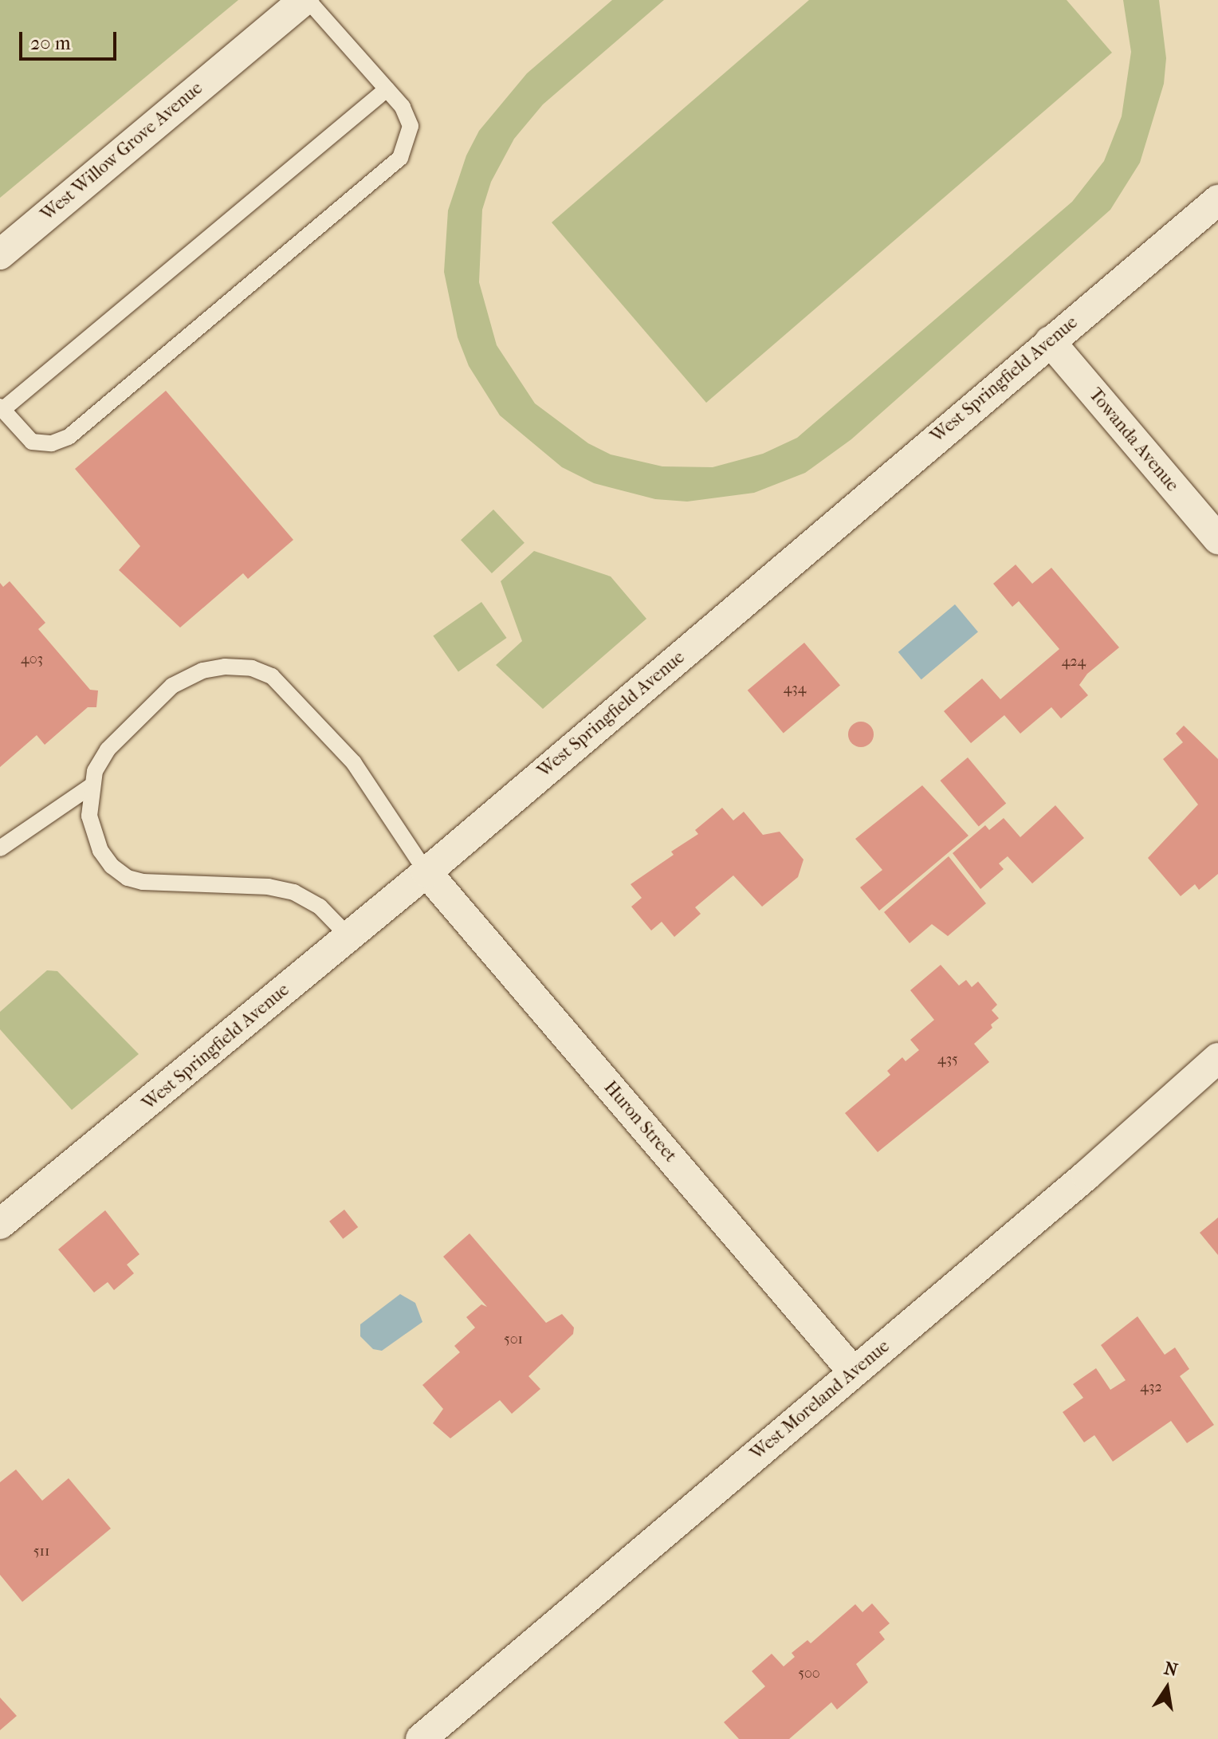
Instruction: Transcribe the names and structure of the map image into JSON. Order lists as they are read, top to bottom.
{
  "streets": {
    "street": [
      "West Willow Grove Avenue",
      "West Springfield Avenue",
      "Towanda Avenue",
      "Huron Street",
      "West Moreland Avenue"
    ]
  },
  "crossings": [
    ["West Springfield Avenue", "Towanda Avenue"],
    ["West Springfield Avenue", "Huron Street"],
    ["Huron Street", "West Moreland Avenue"]
  ],
  "house_numbers": [
    "403",
    "424",
    "434",
    "435",
    "501",
    "432",
    "511",
    "500"
  ],
  "scale_bar": "20 m",
  "north": "top"
}
